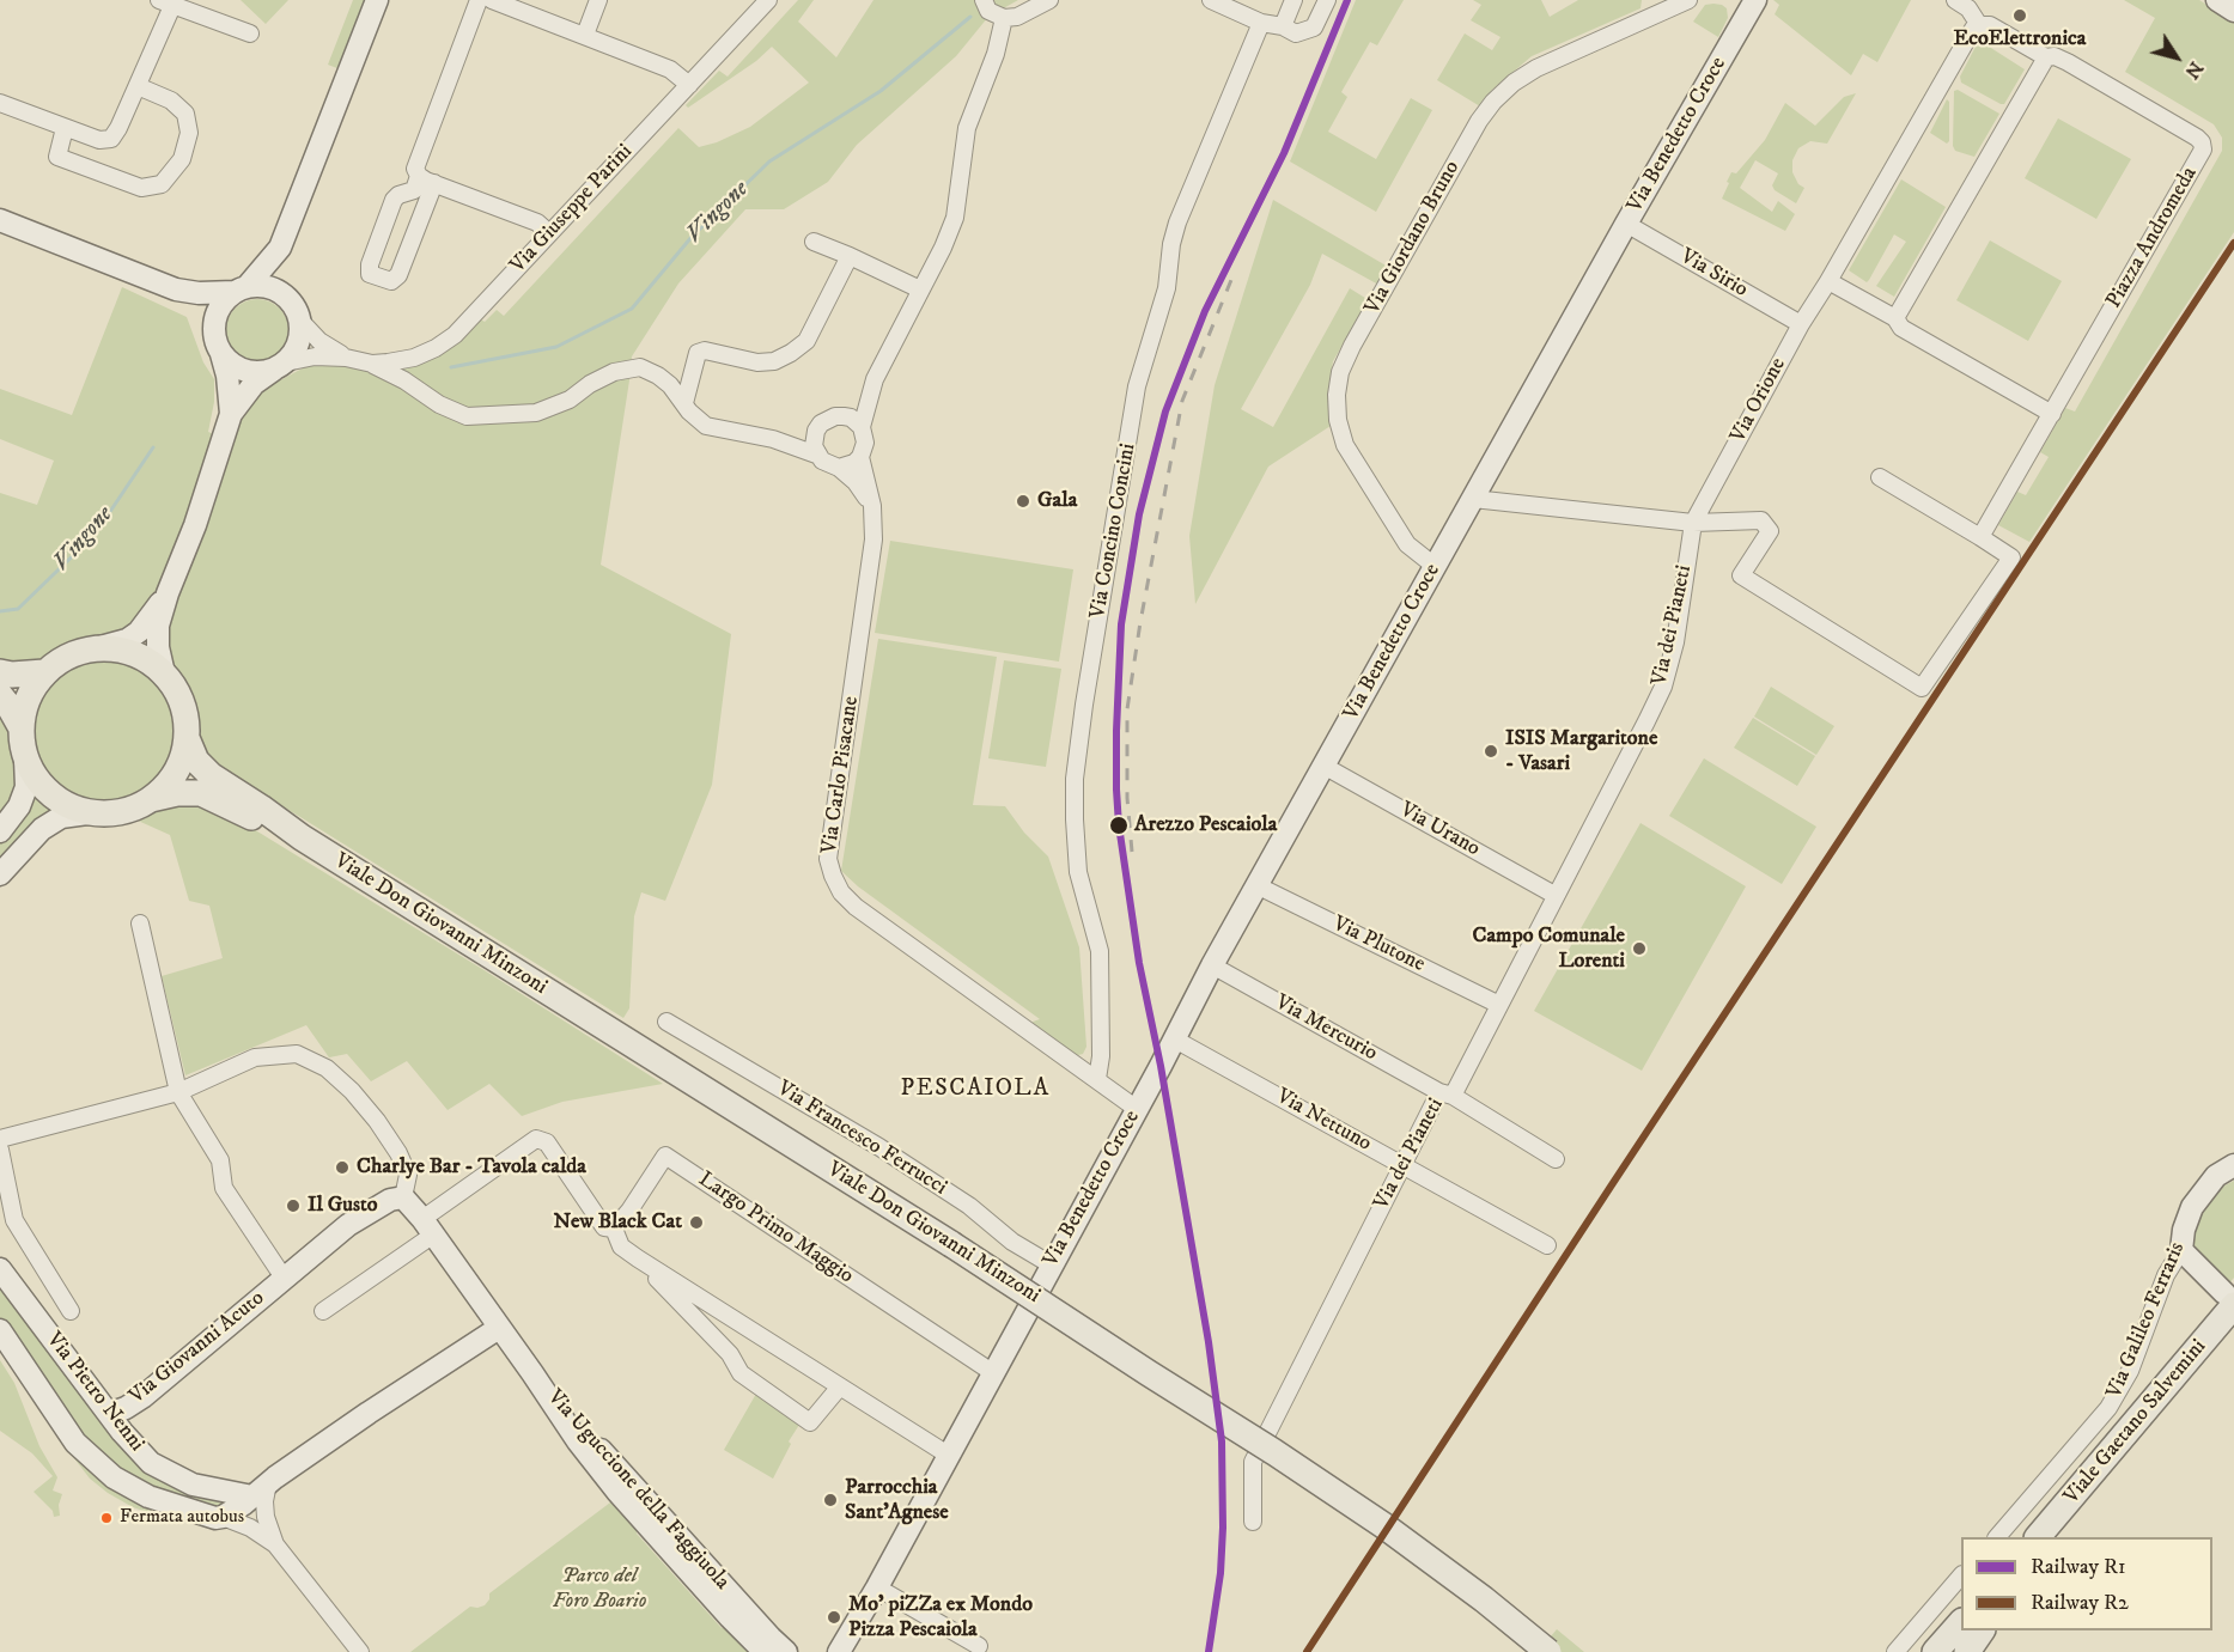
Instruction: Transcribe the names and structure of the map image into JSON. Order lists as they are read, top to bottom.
{
  "streets": {
    "main road": ["Viale Don Giovanni Minzoni", "Viale Gaetano Salvemini"],
    "street": [
      "Via Benedetto Croce",
      "Via Giuseppe Parini",
      "Via Giordano Bruno",
      "Piazza Andromeda",
      "Via Sirio",
      "Via Orione",
      "Via Concino Concini",
      "Via dei Pianeti",
      "Via Carlo Pisacane",
      "Via Urano",
      "Via Plutone",
      "Via Mercurio",
      "Via Nettuno",
      "Via Francesco Ferrucci",
      "Largo Primo Maggio",
      "Via Galileo Ferraris",
      "Via Giovanni Acuto",
      "Via Pietro Nenni",
      "Via Uguccione della Faggiuola"
    ]
  },
  "crossings": [
    ["Via Benedetto Croce", "Via Giordano Bruno"],
    ["Via Benedetto Croce", "Via Sirio"],
    ["Via Benedetto Croce", "Via Carlo Pisacane"],
    ["Via Benedetto Croce", "Via Urano"],
    ["Via Benedetto Croce", "Via Plutone"],
    ["Via Benedetto Croce", "Via Mercurio"],
    ["Via Benedetto Croce", "Via Nettuno"],
    ["Via Benedetto Croce", "Via Francesco Ferrucci"],
    ["Via Benedetto Croce", "Largo Primo Maggio"],
    ["Via Sirio", "Via Orione"],
    ["Via Orione", "Via dei Pianeti"],
    ["Via Concino Concini", "Via Carlo Pisacane"],
    ["Via dei Pianeti", "Via Urano"],
    ["Via dei Pianeti", "Via Plutone"],
    ["Via dei Pianeti", "Via Mercurio"],
    ["Via dei Pianeti", "Via Nettuno"],
    ["Via Giovanni Acuto", "Via Pietro Nenni"]
  ],
  "districts": ["PESCAIOLA"],
  "water": ["Vingone"],
  "parks": ["Parco del Foro Boario"],
  "places": [
    "EcoElettronica",
    "Gala",
    "ISIS Margaritone - Vasari",
    "Arezzo Pescaiola",
    "Campo Comunale Lorenti",
    "Charlye Bar - Tavola calda",
    "Il Gusto",
    "New Black Cat",
    "Parrocchia Sant'Agnese",
    "Fermata autobus",
    "Mo' piZZa ex Mondo Pizza Pescaiola"
  ],
  "lines": ["rail line R1", "rail line R2"],
  "legend": ["Railway R1", "Railway R2"],
  "north": "bottom right"
}
